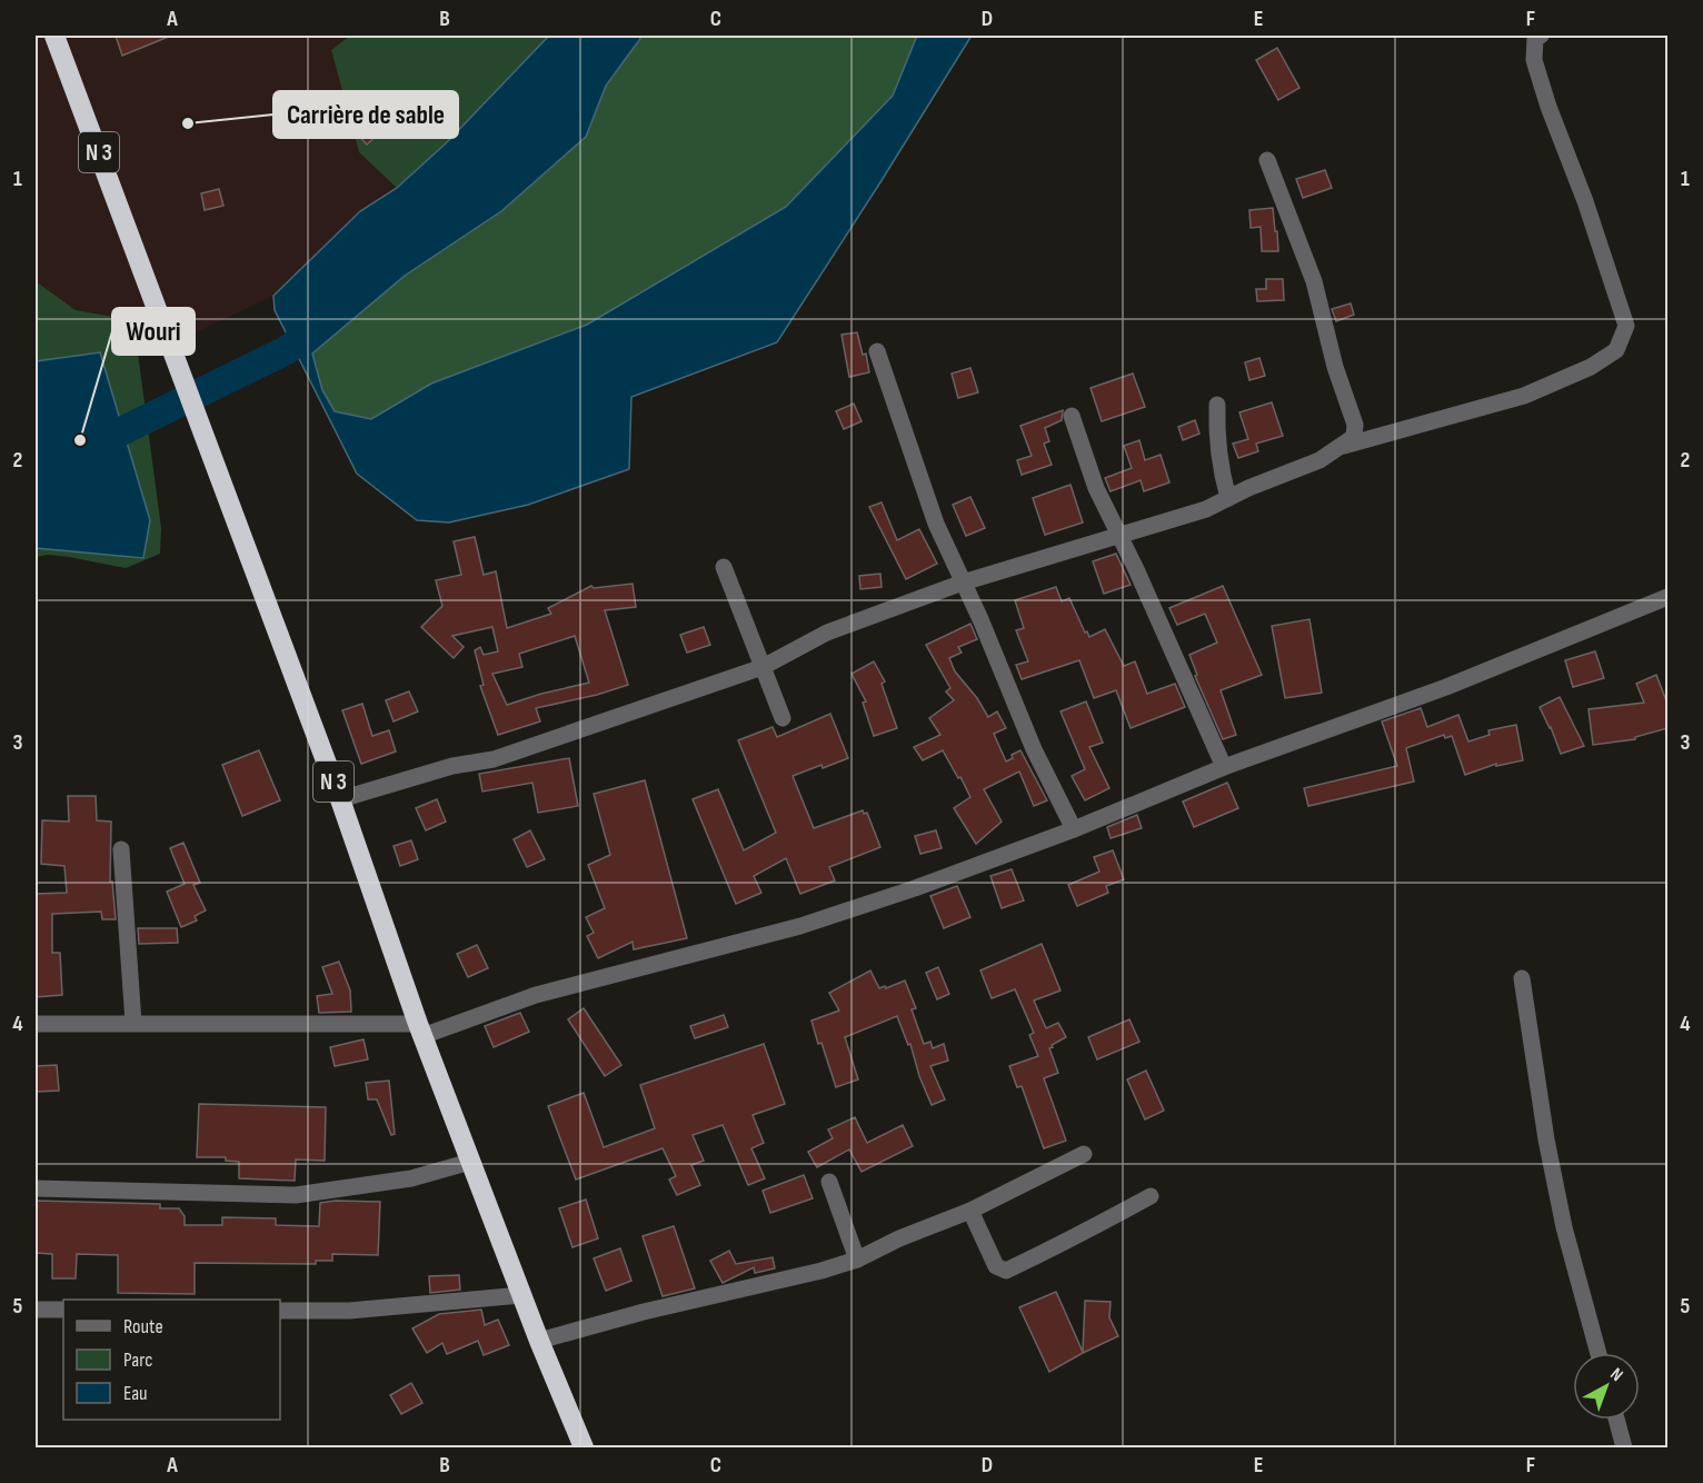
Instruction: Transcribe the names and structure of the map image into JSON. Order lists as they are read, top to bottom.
{
  "streets": {
    "highway": ["N 3"]
  },
  "places": ["Carrière de sable", "Wouri"],
  "legend": ["Route", "Parc", "Eau"],
  "north": "top right",
  "grid": {
    "columns": [
      "A",
      "B",
      "C",
      "D",
      "E",
      "F"
    ],
    "rows": [
      "1",
      "2",
      "3",
      "4",
      "5"
    ]
  }
}
